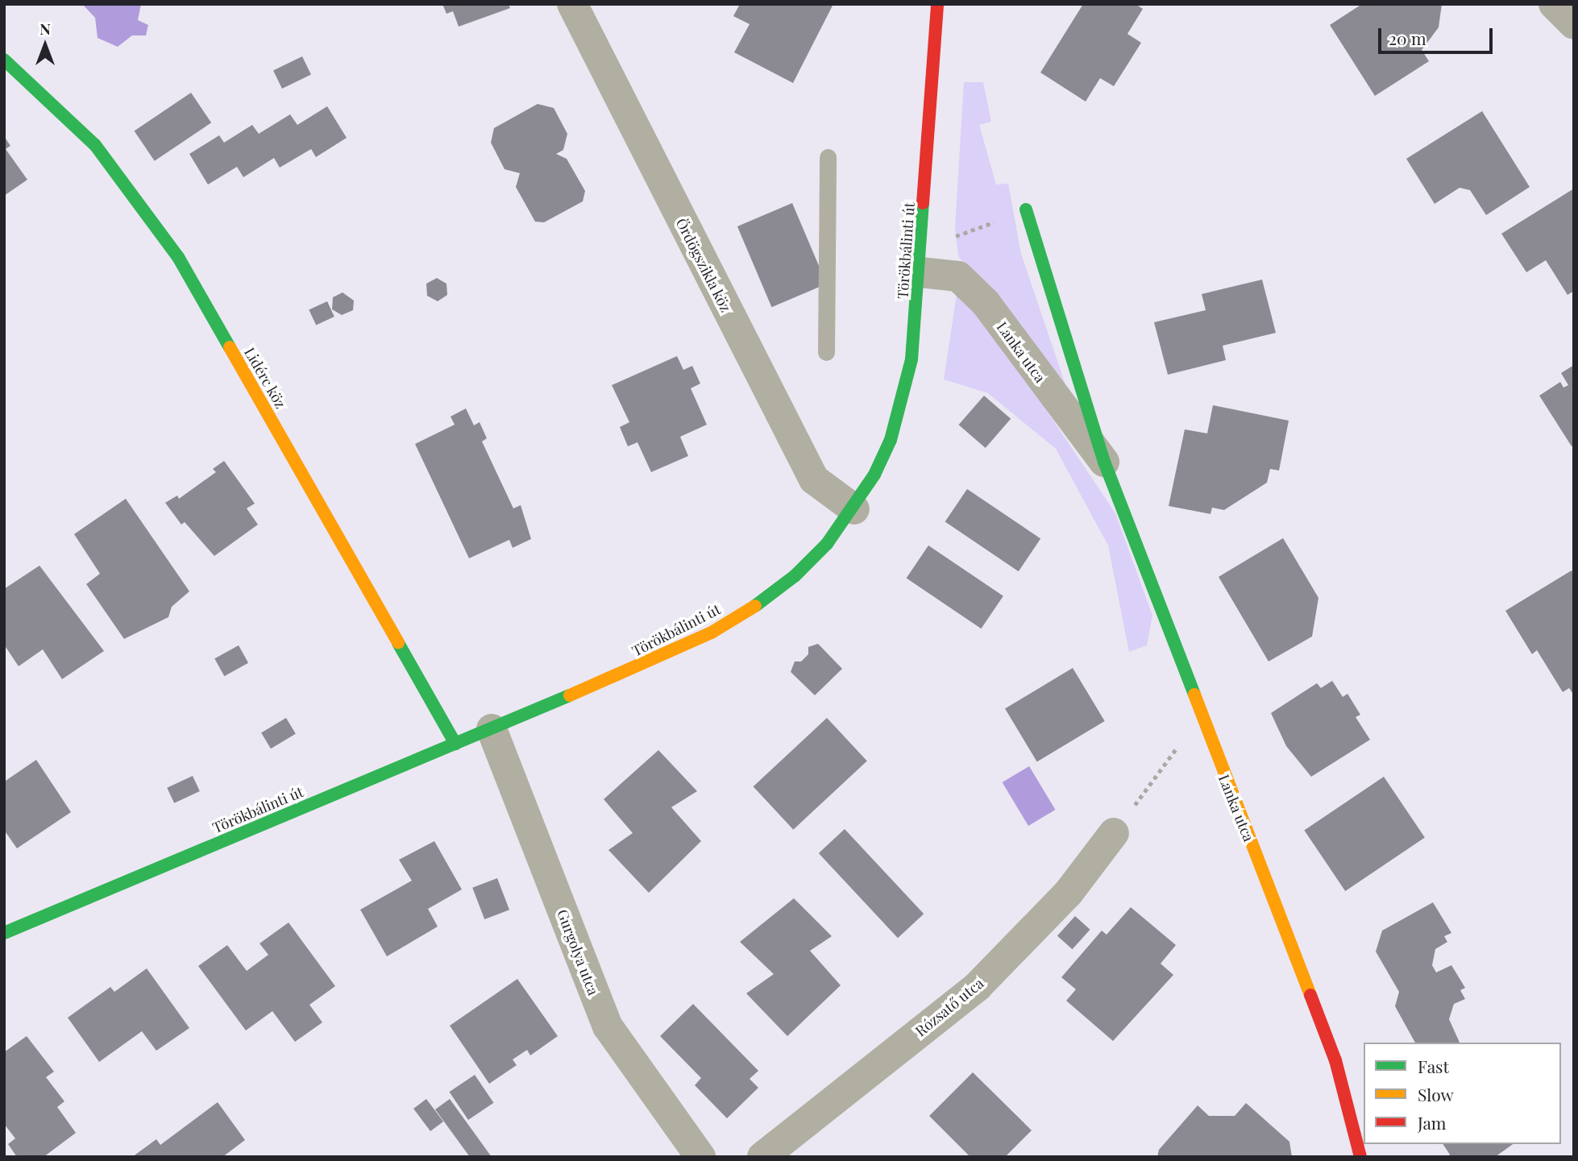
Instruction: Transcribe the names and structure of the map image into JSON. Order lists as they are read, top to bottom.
{
  "streets": {
    "street": [
      "Törökbálinti út",
      "Ördögszikla köz",
      "Lanka utca",
      "Lidérc köz",
      "Gurgolya utca",
      "Rózsatő utca"
    ]
  },
  "crossings": [
    ["Törökbálinti út", "Ördögszikla köz"],
    ["Törökbálinti út", "Lanka utca"],
    ["Törökbálinti út", "Lidérc köz"],
    ["Törökbálinti út", "Gurgolya utca"]
  ],
  "legend": ["Fast", "Slow", "Jam"],
  "scale_bar": "20 m",
  "north": "top"
}
